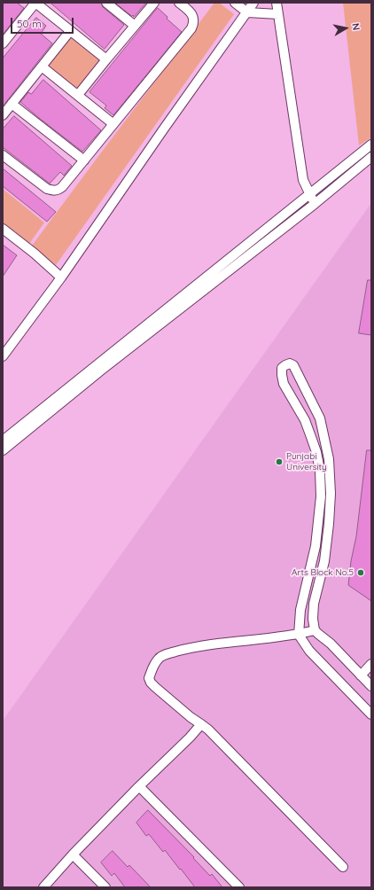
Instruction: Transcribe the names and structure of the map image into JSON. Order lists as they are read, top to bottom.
{
  "places": ["Punjabi University", "Arts Block No.5"],
  "scale_bar": "50 m",
  "north": "right"
}
